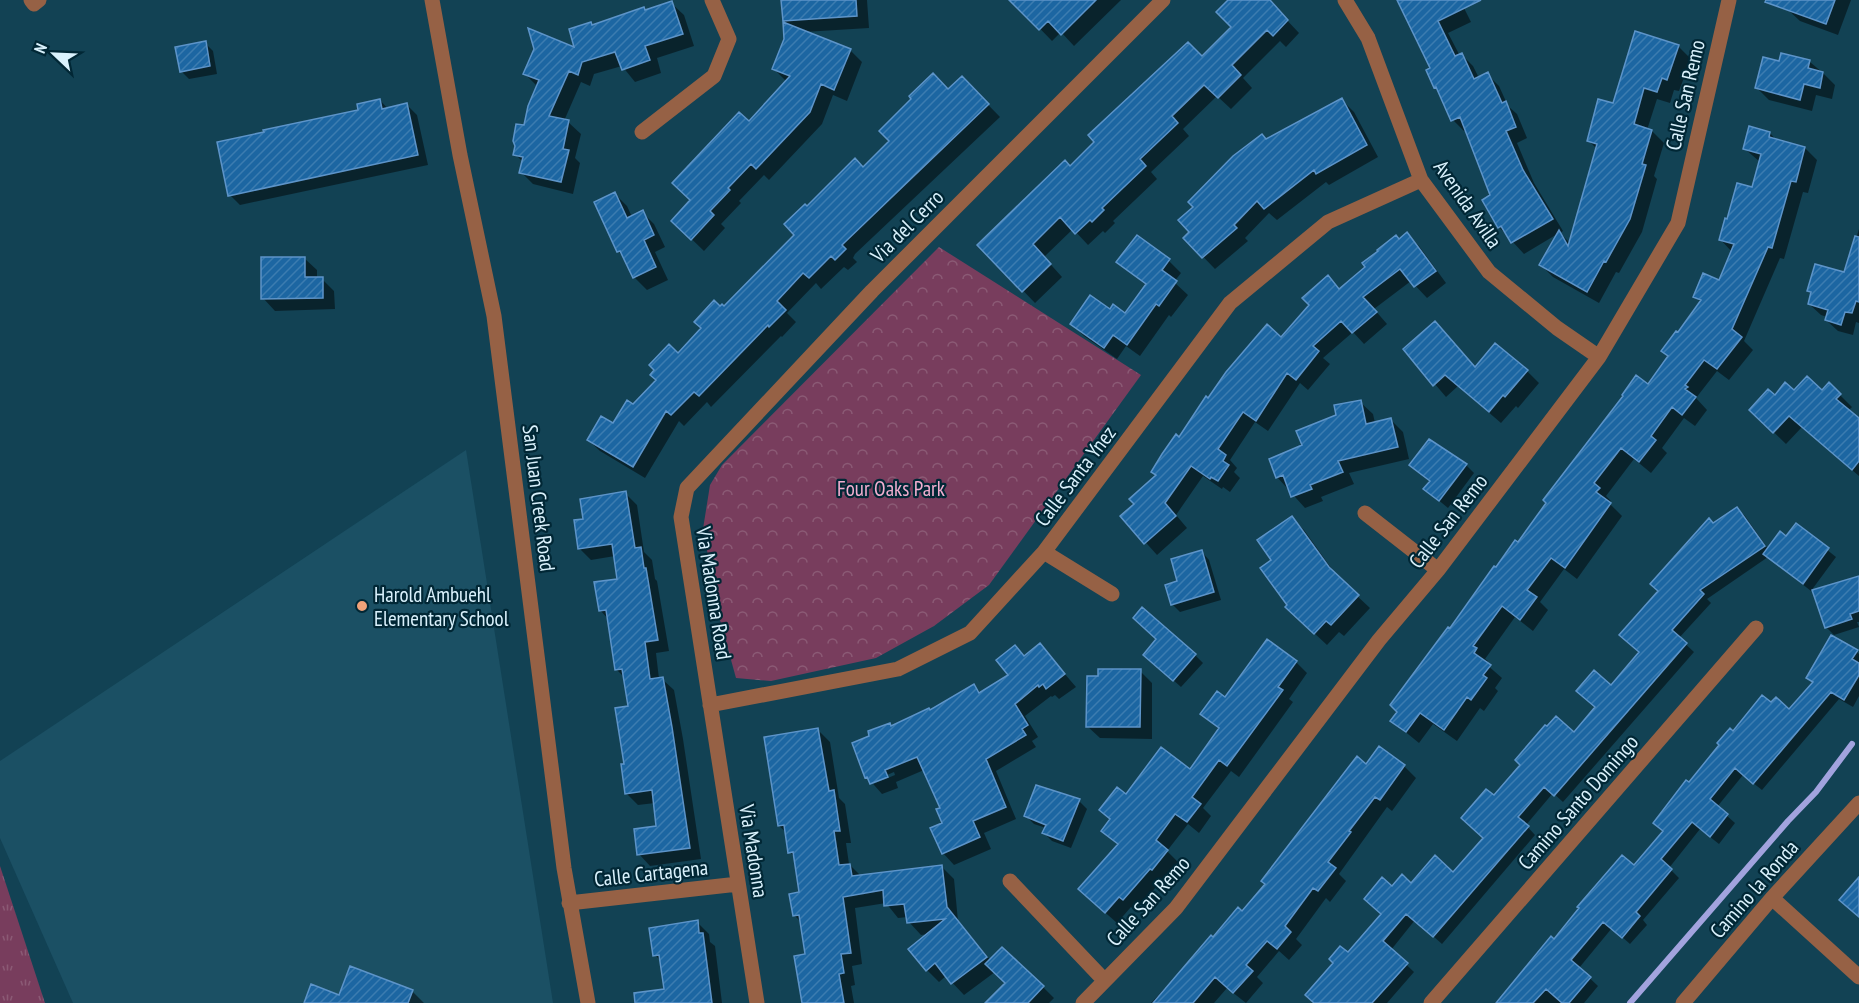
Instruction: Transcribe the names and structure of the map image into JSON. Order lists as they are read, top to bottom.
{
  "streets": {
    "street": [
      "Calle San Remo",
      "Avenida Avilla",
      "Via del Cerro",
      "Calle Santa Ynez",
      "San Juan Creek Road",
      "Via Madonna Road",
      "Camino Santo Domingo",
      "Via Madonna",
      "Calle Cartagena",
      "Camino la Ronda"
    ]
  },
  "crossings": [
    ["Calle San Remo", "Avenida Avilla"],
    ["Avenida Avilla", "Calle Santa Ynez"],
    ["Via del Cerro", "Via Madonna Road"],
    ["Calle Santa Ynez", "Via Madonna Road"],
    ["Calle Santa Ynez", "Via Madonna"],
    ["San Juan Creek Road", "Calle Cartagena"],
    ["Via Madonna Road", "Via Madonna"],
    ["Via Madonna", "Calle Cartagena"]
  ],
  "parks": ["Four Oaks Park"],
  "places": ["Harold Ambuehl Elementary School"],
  "north": "top left"
}
